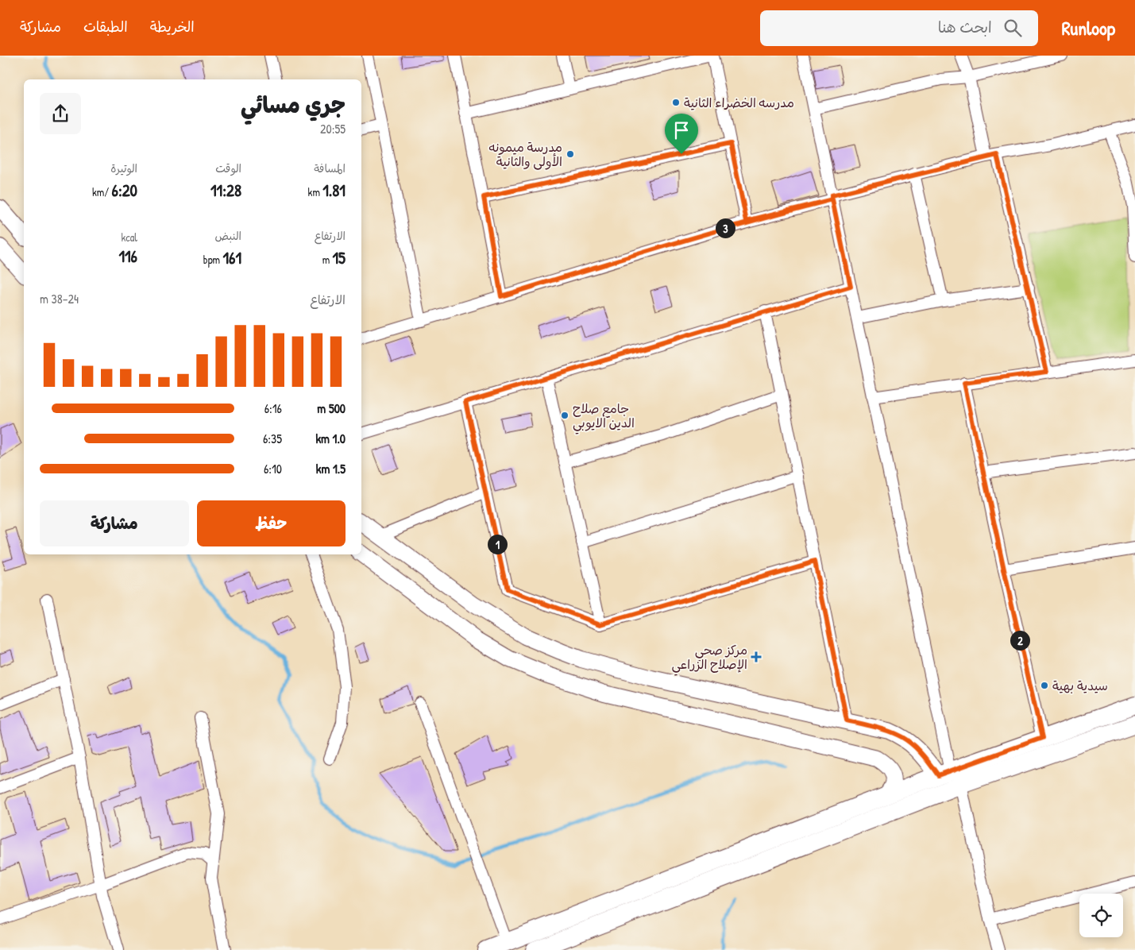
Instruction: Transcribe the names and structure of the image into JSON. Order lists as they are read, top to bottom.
{
  "places": {
    "other": [
      "مدرسه الخضراء الثانية",
      "مدرسة ميمونه الأولى والثانية",
      "جامع صلاح الدين الايوبي",
      "سيدية بهية"
    ],
    "health": ["مركز صحي الإصلاح الزراعي"]
  },
  "page": {
    "header": "Runloop",
    "search": "ابحث هنا",
    "nav": ["الخريطة", "الطبقات", "مشاركة"],
    "heading": ["جري مسائي", "20:55"],
    "stats": [
      ["المسافة", "1.81 km"],
      ["الوقت", "11:28"],
      ["الوتيرة", "6:20 /km"],
      ["الارتفاع", "15 m"],
      ["النبض", "161 bpm"],
      ["kcal", "116"]
    ],
    "pins": ["3", "1", "2"],
    "chart": ["الارتفاع", "24–38 m"],
    "list": [
      {
        "name": "500 m",
        "note": "6:16"
      },
      {
        "name": "1.0 km",
        "note": "6:35"
      },
      {
        "name": "1.5 km",
        "note": "6:10"
      }
    ],
    "buttons": ["حفظ", "مشاركة"]
  }
}
